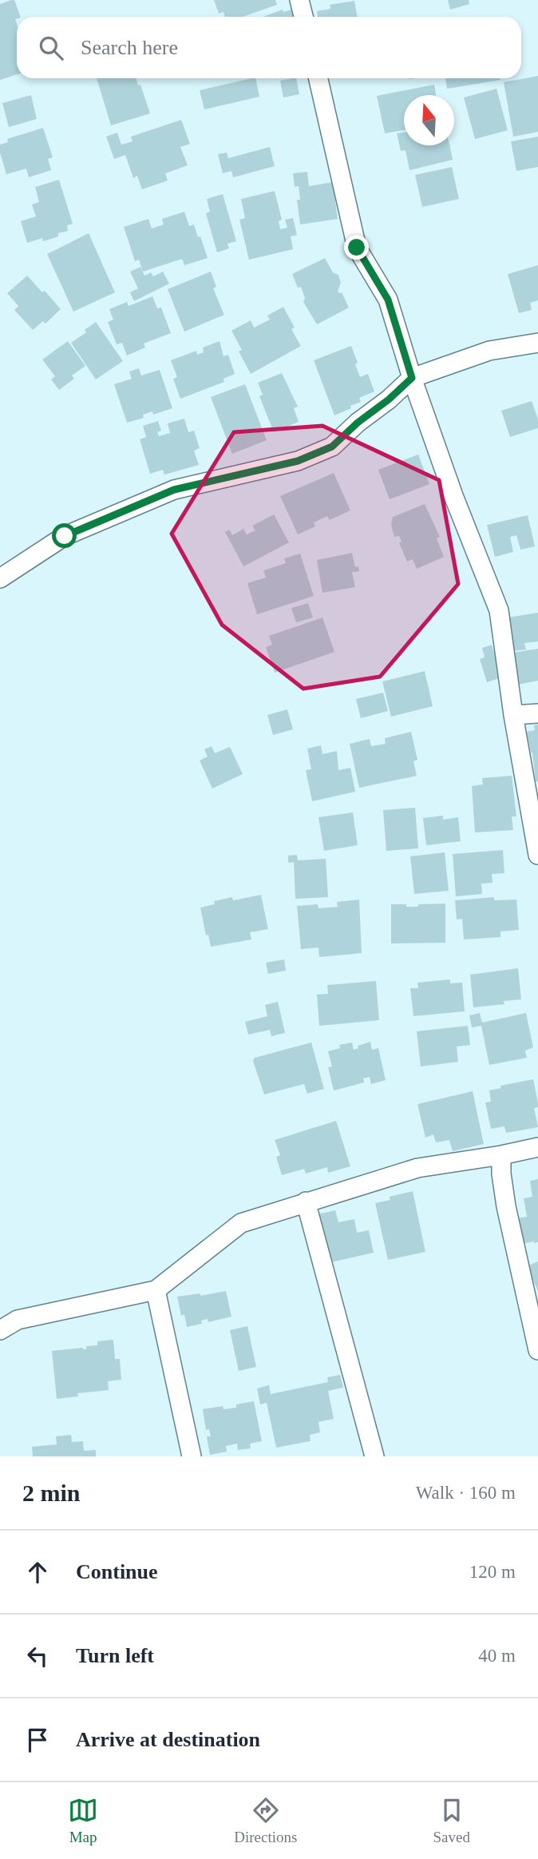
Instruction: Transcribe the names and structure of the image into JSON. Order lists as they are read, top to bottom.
{
  "north": "top",
  "page": {
    "search": "Search here",
    "heading": ["2 min", "Walk · 160 m"],
    "list": [
      ["Continue", "120 m"],
      ["Turn left", "40 m"],
      "Arrive at destination"
    ],
    "nav": ["Map", "Directions", "Saved"]
  }
}
